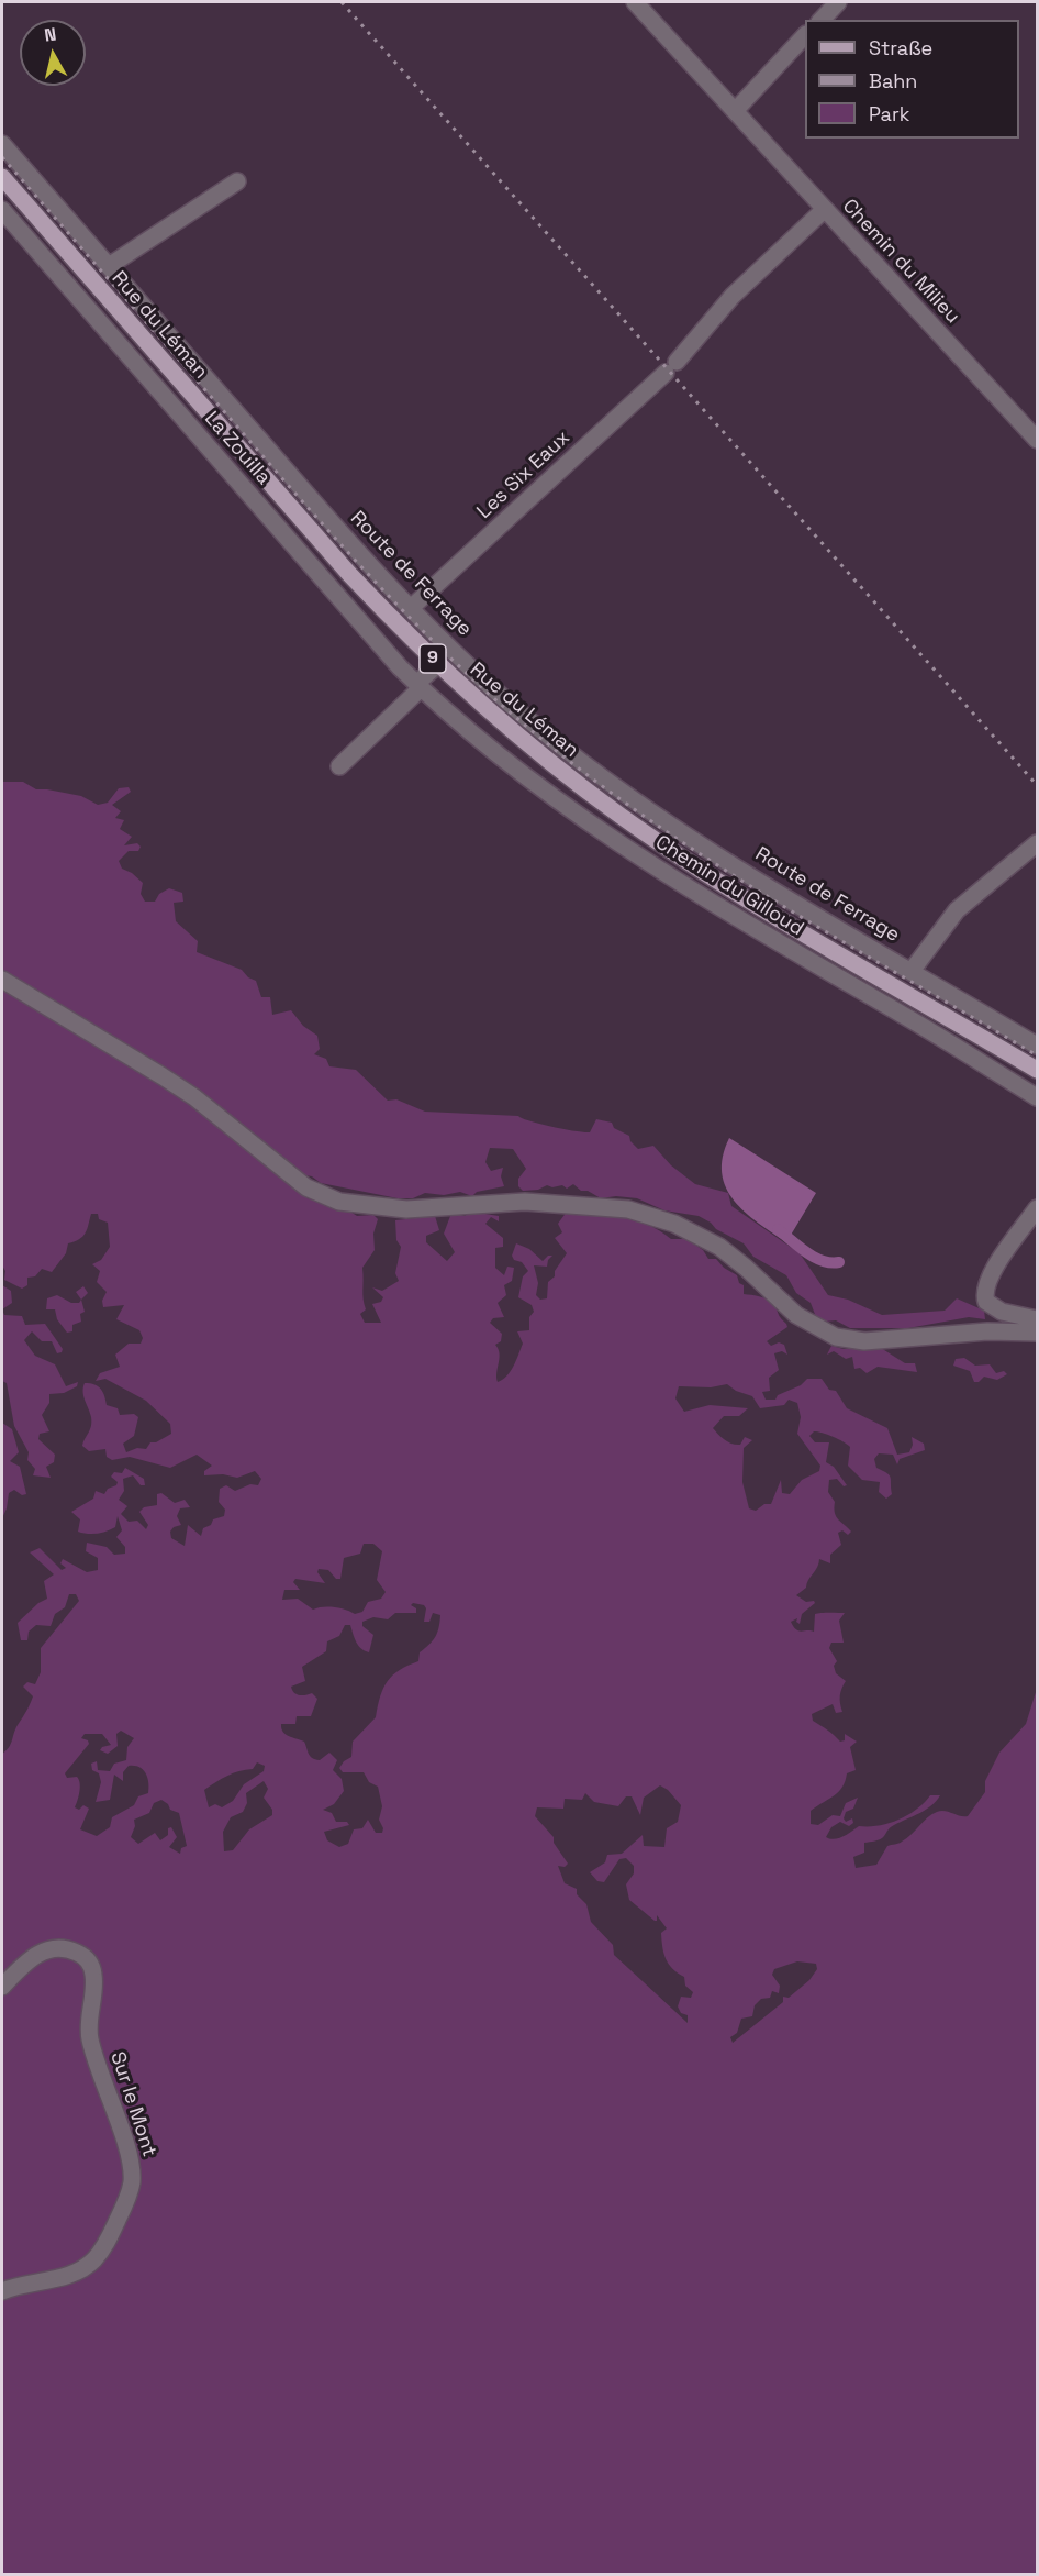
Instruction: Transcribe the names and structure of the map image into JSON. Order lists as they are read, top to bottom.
{
  "streets": {
    "main road": ["Rue du Léman", "9"],
    "street": [
      "Chemin du Milieu",
      "La Zouilla",
      "Les Six Eaux",
      "Route de Ferrage",
      "Chemin du Gilloud",
      "Sur le Mont"
    ]
  },
  "crossings": [
    ["Chemin du Milieu", "Les Six Eaux"],
    ["La Zouilla", "Chemin du Gilloud"],
    ["Les Six Eaux", "Route de Ferrage"]
  ],
  "legend": ["Straße", "Bahn", "Park"],
  "north": "top"
}
